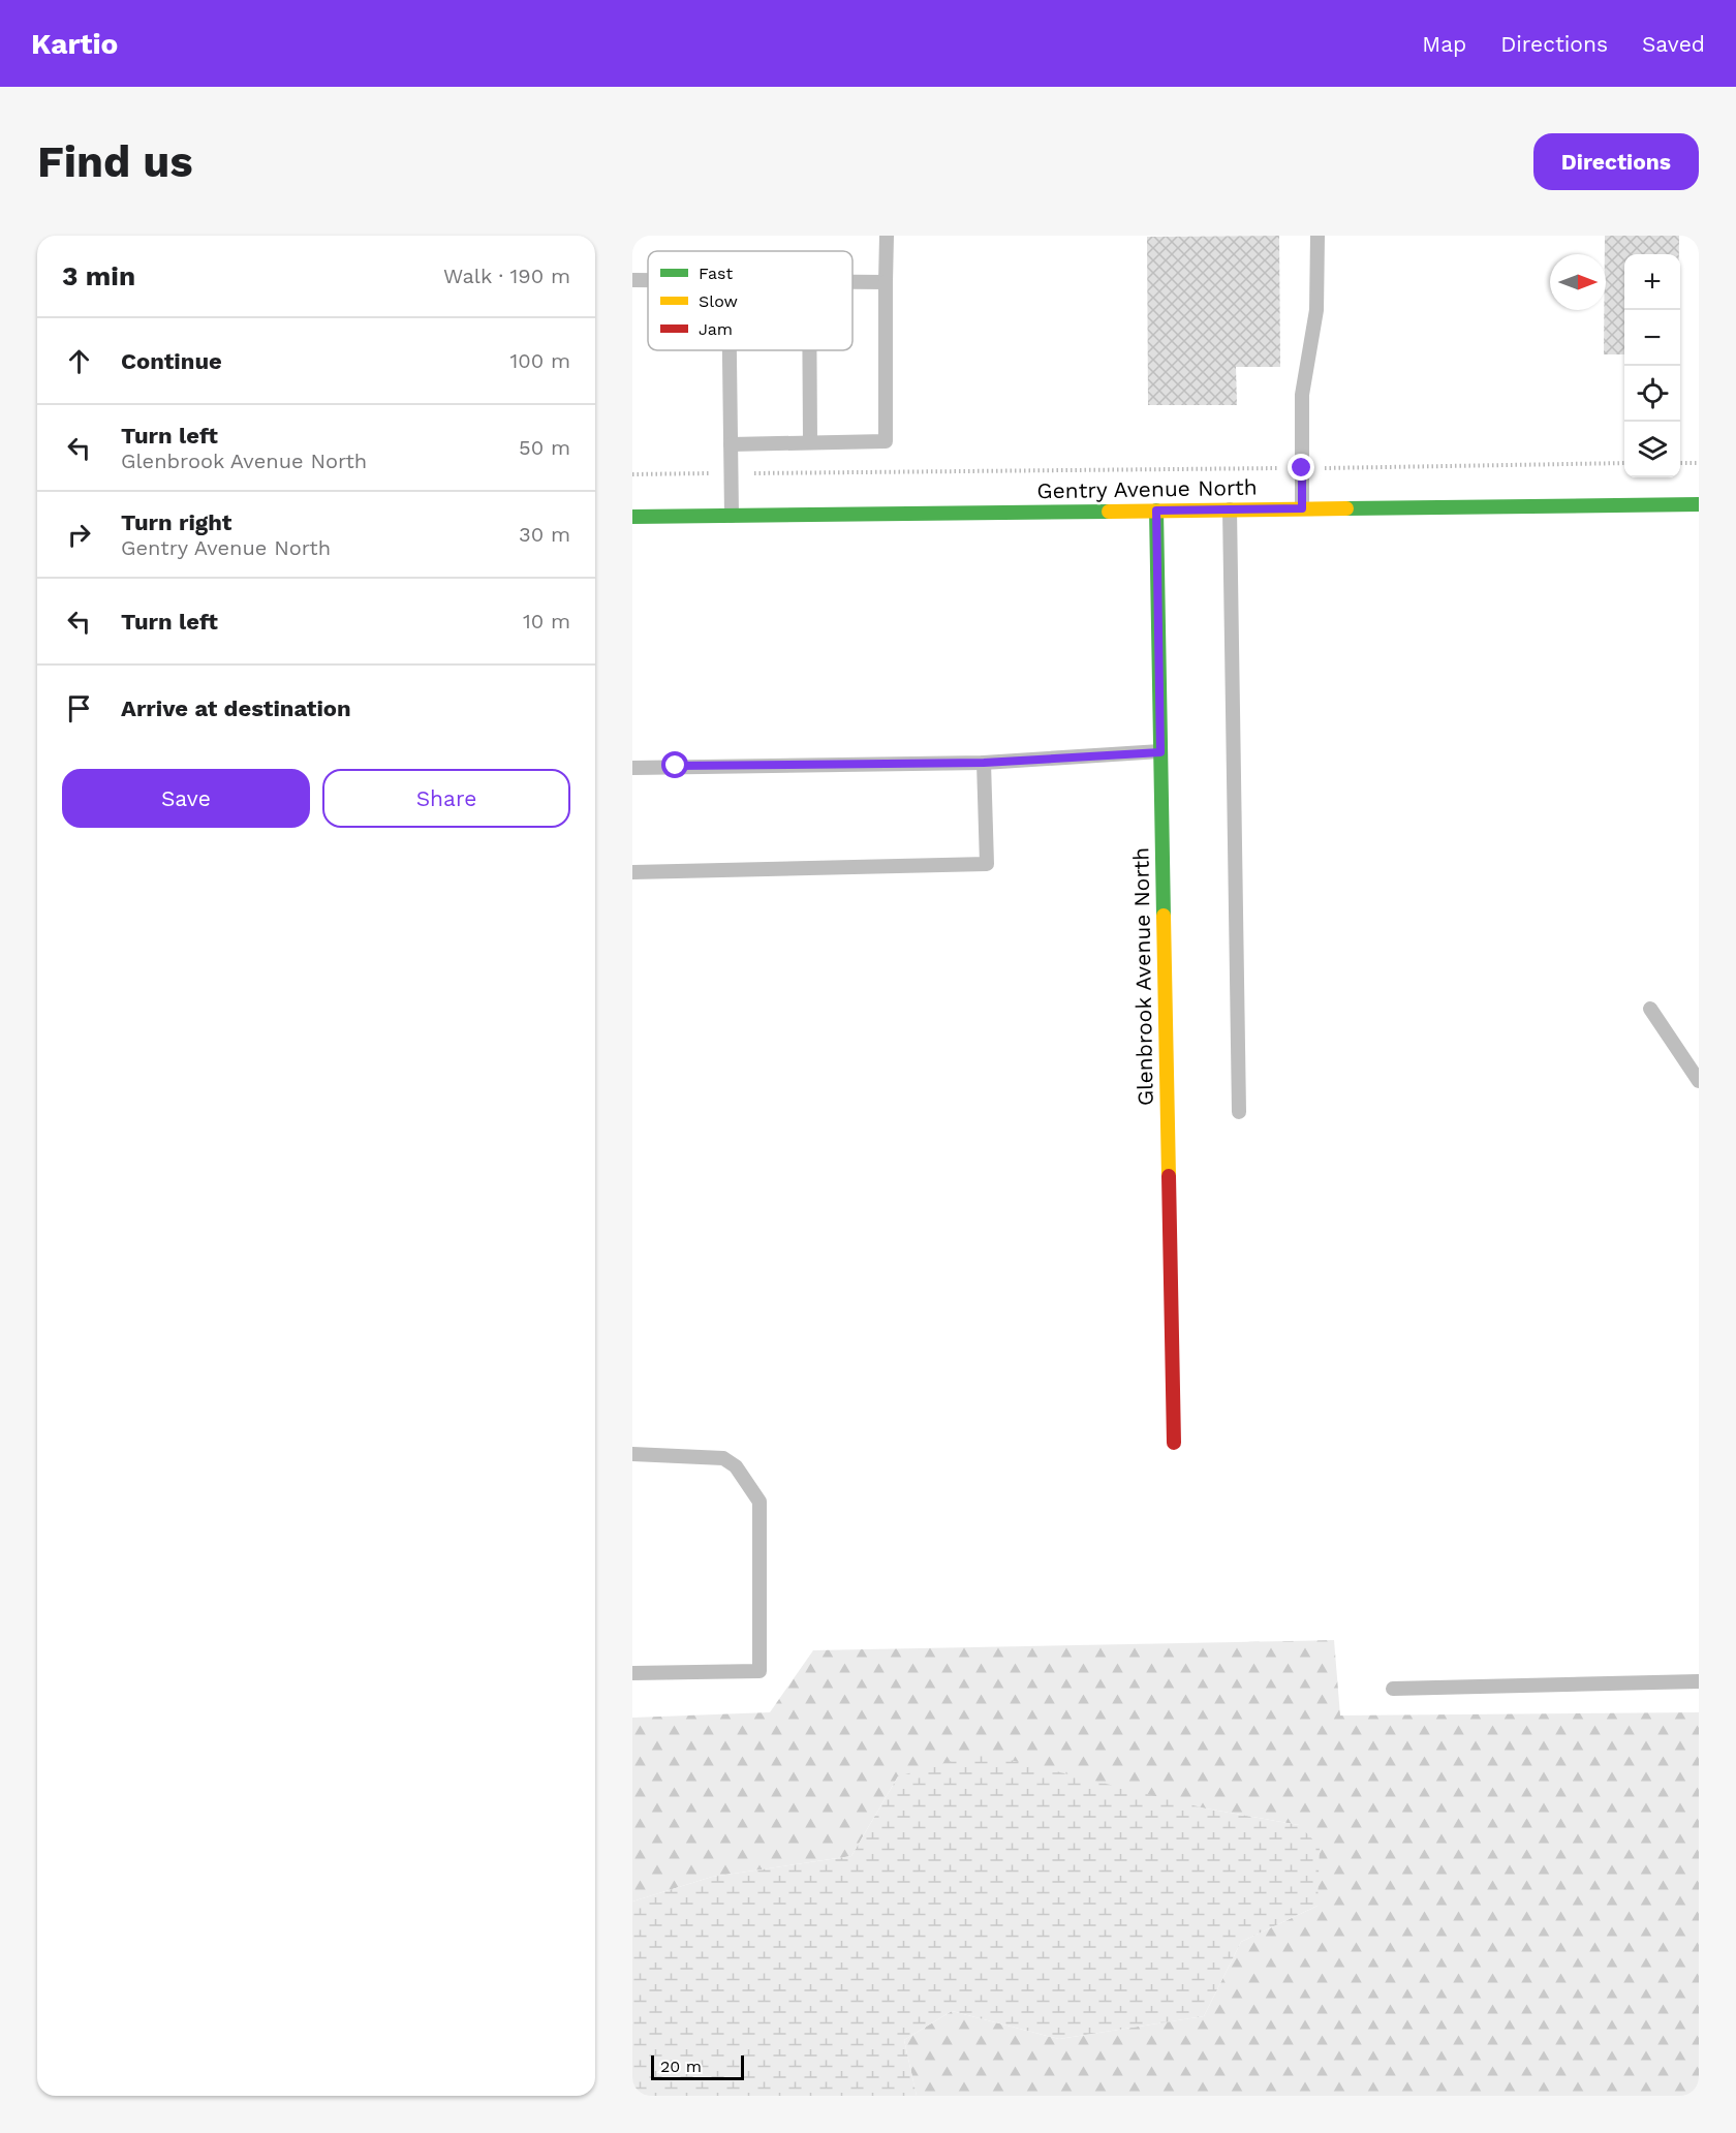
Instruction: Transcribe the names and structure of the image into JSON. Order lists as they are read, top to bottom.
{
  "streets": {
    "street": ["Gentry Avenue North", "Glenbrook Avenue North"]
  },
  "crossings": [
    ["Gentry Avenue North", "Glenbrook Avenue North"]
  ],
  "legend": ["Fast", "Slow", "Jam"],
  "scale_bar": "20 m",
  "north": "right",
  "page": {
    "header": "Kartio",
    "nav": ["Map", "Directions", "Saved"],
    "buttons": [
      "Directions",
      ["Save", "Share"]
    ],
    "title": "Find us",
    "heading": ["3 min", "Walk · 190 m"],
    "map_buttons": ["+", "−"],
    "list": [
      ["Continue", "100 m"],
      ["Turn left", "Glenbrook Avenue North", "50 m"],
      ["Turn right", "Gentry Avenue North", "30 m"],
      ["Turn left", "10 m"],
      "Arrive at destination"
    ],
    "scale": "20 m"
  }
}
